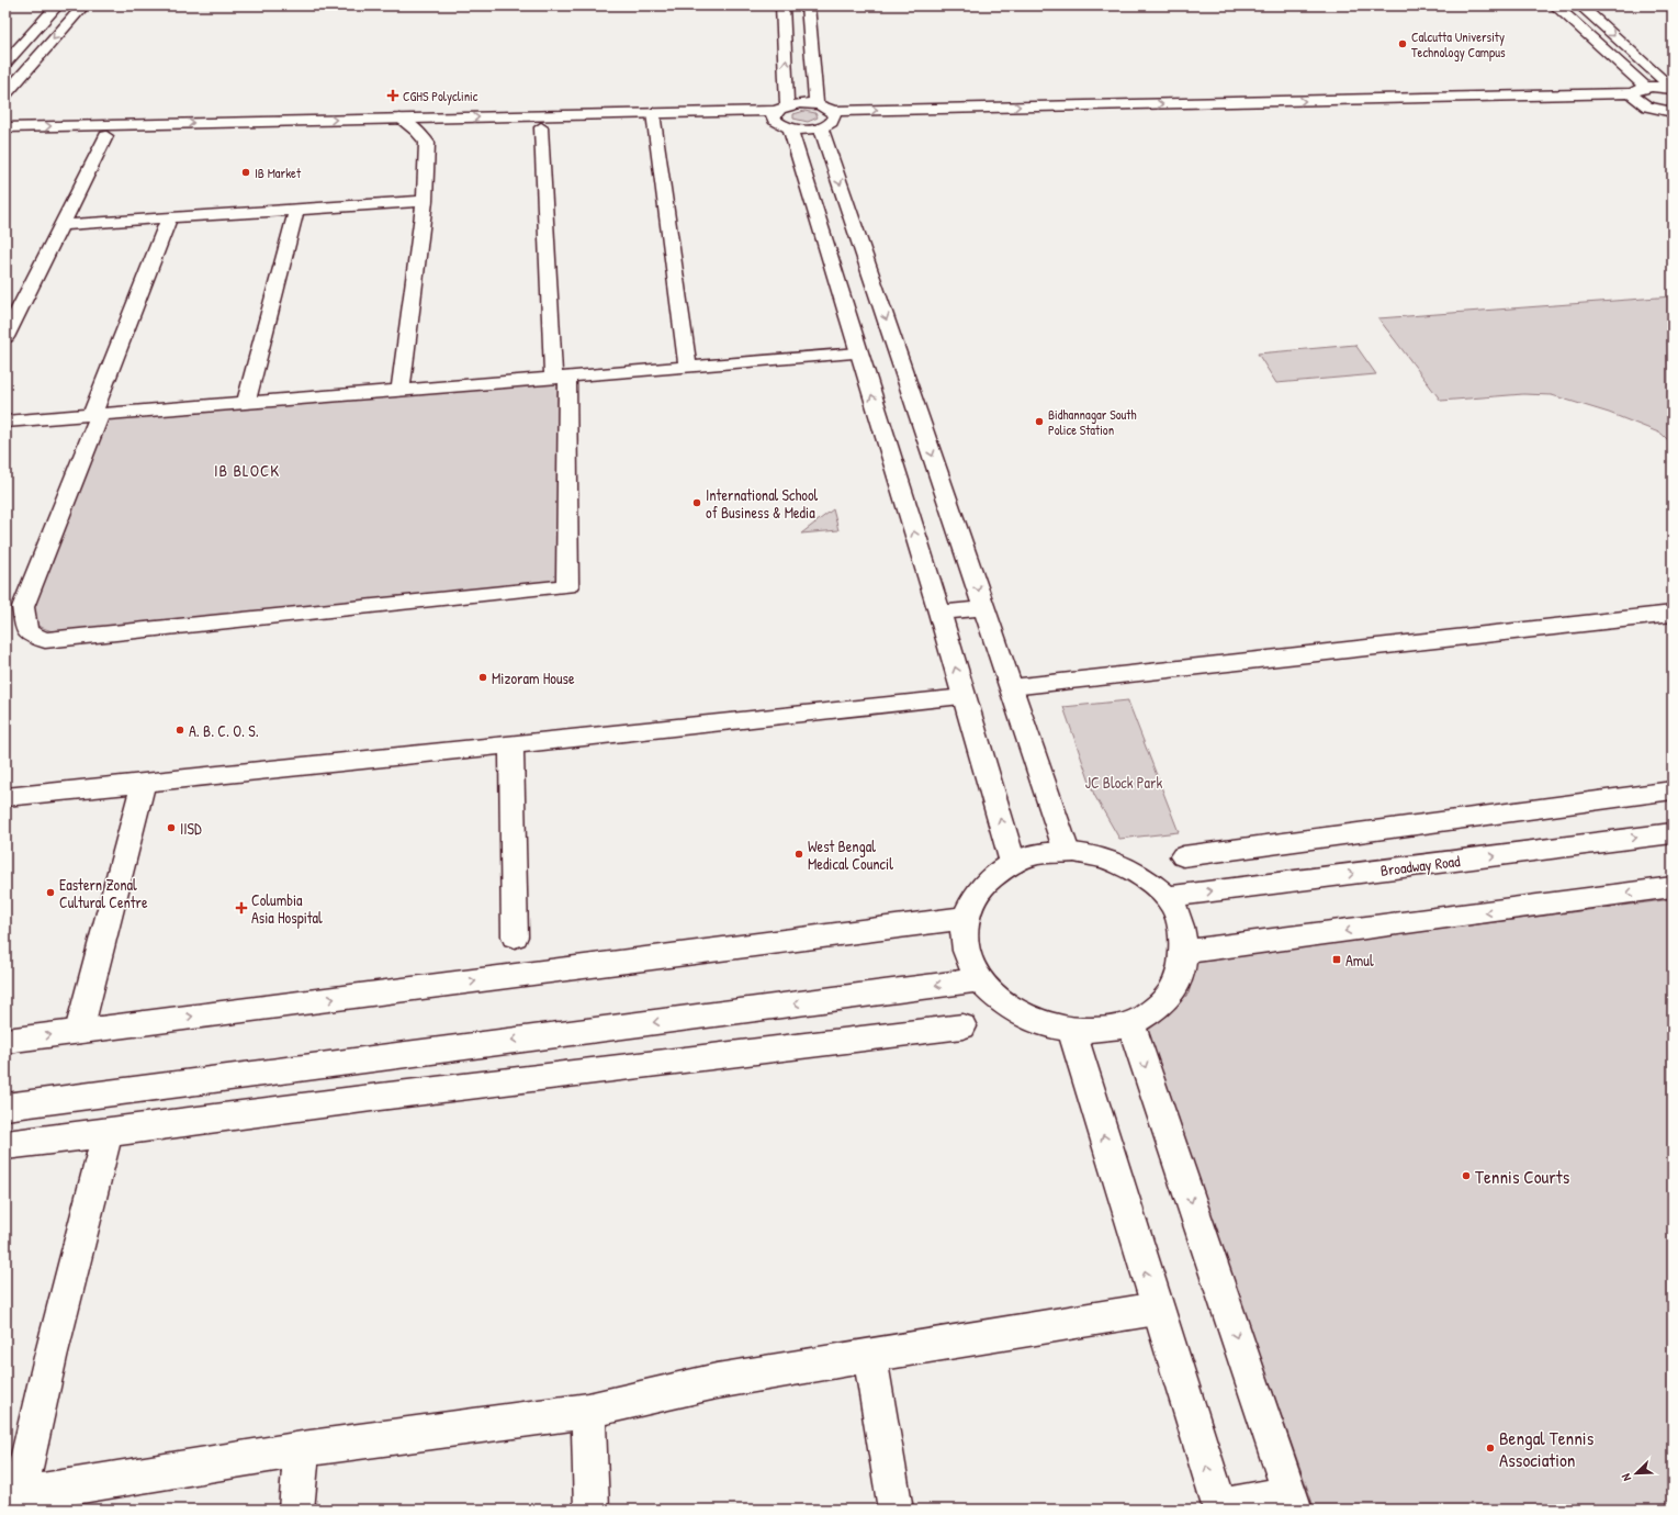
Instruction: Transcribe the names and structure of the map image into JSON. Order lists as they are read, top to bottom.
{
  "streets": {
    "street": ["Broadway Road"]
  },
  "districts": ["IB BLOCK"],
  "parks": ["JC Block Park"],
  "places": {
    "other": [
      "Calcutta University Technology Campus",
      "IB Market",
      "Bidhannagar South Police Station",
      "International School of Business & Media",
      "Mizoram House",
      "A. B. C. O. S.",
      "IISD",
      "West Bengal Medical Council",
      "Eastern Zonal Cultural Centre",
      "Tennis Courts",
      "Bengal Tennis Association"
    ],
    "health": ["CGHS Polyclinic", "Columbia Asia Hospital"],
    "transit": ["Amul"]
  },
  "north": "bottom left"
}
